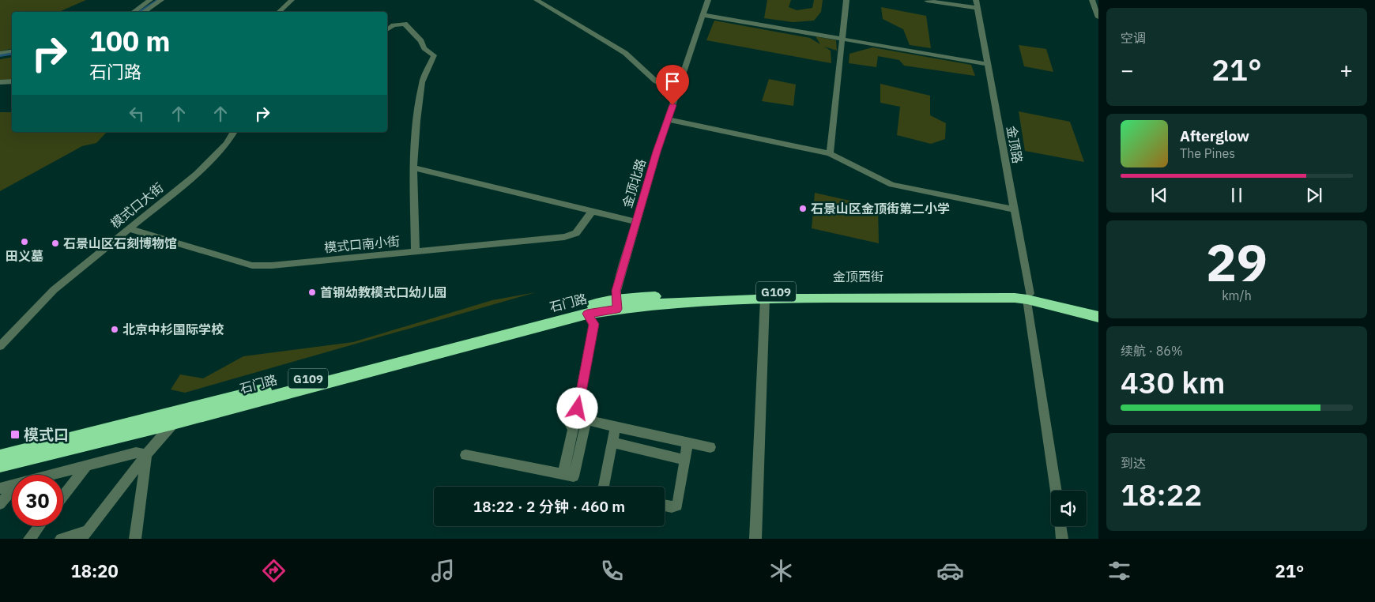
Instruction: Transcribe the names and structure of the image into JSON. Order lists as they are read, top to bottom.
{
  "streets": {
    "highway": ["金顶西街", "G109", "石门路"],
    "street": [
      "金顶路",
      "金顶北路",
      "模式口大街",
      "模式口南小街"
    ]
  },
  "crossings": [
    ["金顶路", "金顶西街"],
    ["金顶北路", "金顶西街"],
    ["金顶北路", "石门路"],
    ["模式口大街", "模式口南小街"],
    ["金顶西街", "石门路"]
  ],
  "places": {
    "other": [
      "石景山区金顶街第二小学",
      "田义墓",
      "石景山区石刻博物馆",
      "首钢幼教模式口幼儿园",
      "北京中杉国际学校"
    ],
    "transit": ["模式口"]
  },
  "page": {
    "tile": [
      "空调",
      ["29", "km/h"],
      ["续航 · 86%", "430 km"],
      ["到达", "18:22"]
    ],
    "turn": ["100 m", "石门路"],
    "heat": ["−", "21°", "+"],
    "song": ["Afterglow", "The Pines"],
    "limit": "30",
    "trip": "18:22 · 2 分钟 · 460 m",
    "tabs": ["18:20", "21°"]
  }
}
